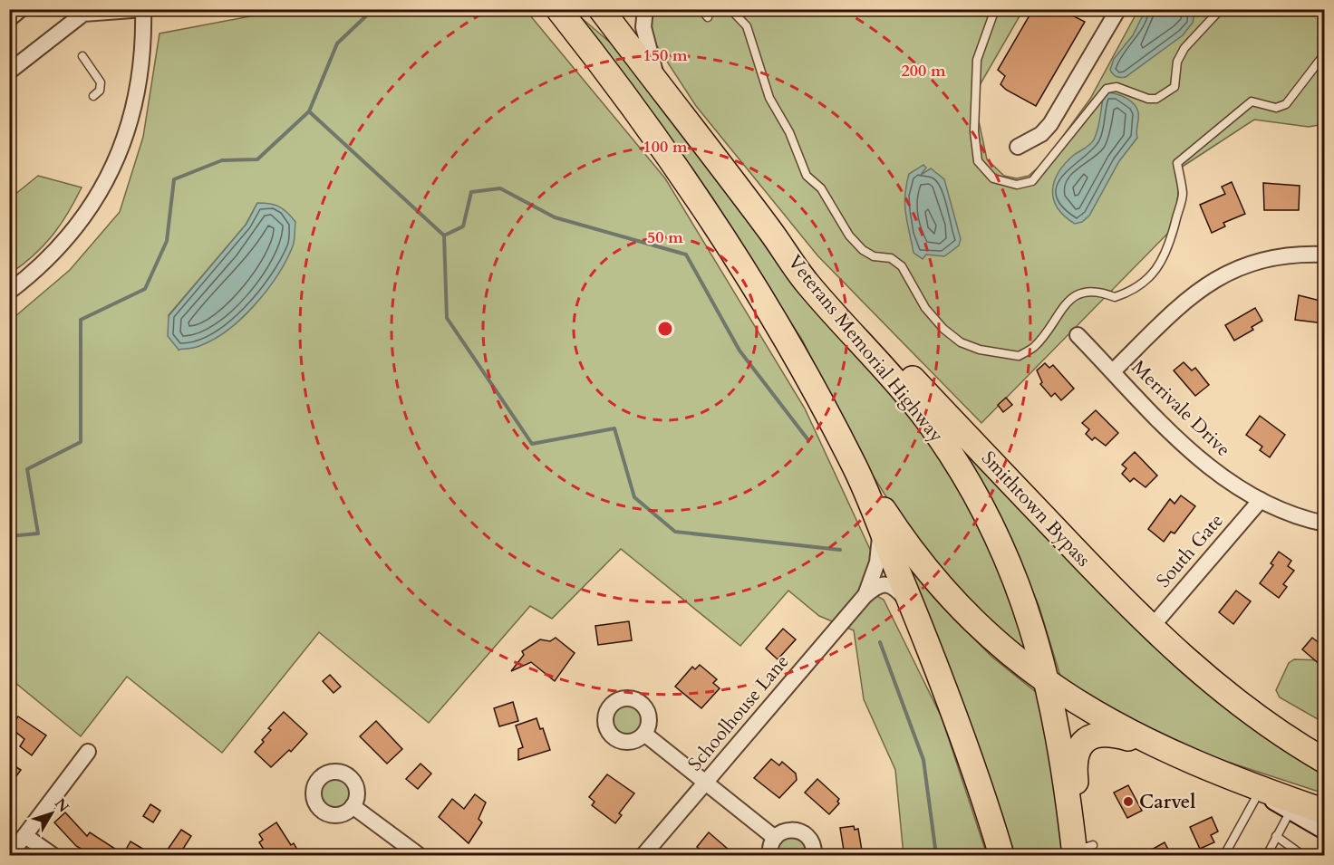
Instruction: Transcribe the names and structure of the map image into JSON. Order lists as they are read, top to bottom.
{
  "streets": {
    "highway": ["Veterans Memorial Highway", "Smithtown Bypass"],
    "street": ["Merrivale Drive", "South Gate", "Schoolhouse Lane"]
  },
  "crossings": [
    ["Veterans Memorial Highway", "Smithtown Bypass"],
    ["Merrivale Drive", "South Gate"],
    ["Smithtown Bypass", "South Gate"]
  ],
  "places": ["Carvel"],
  "north": "top right",
  "rings": [
    "150 m",
    "200 m",
    "100 m",
    "50 m"
  ]
}
